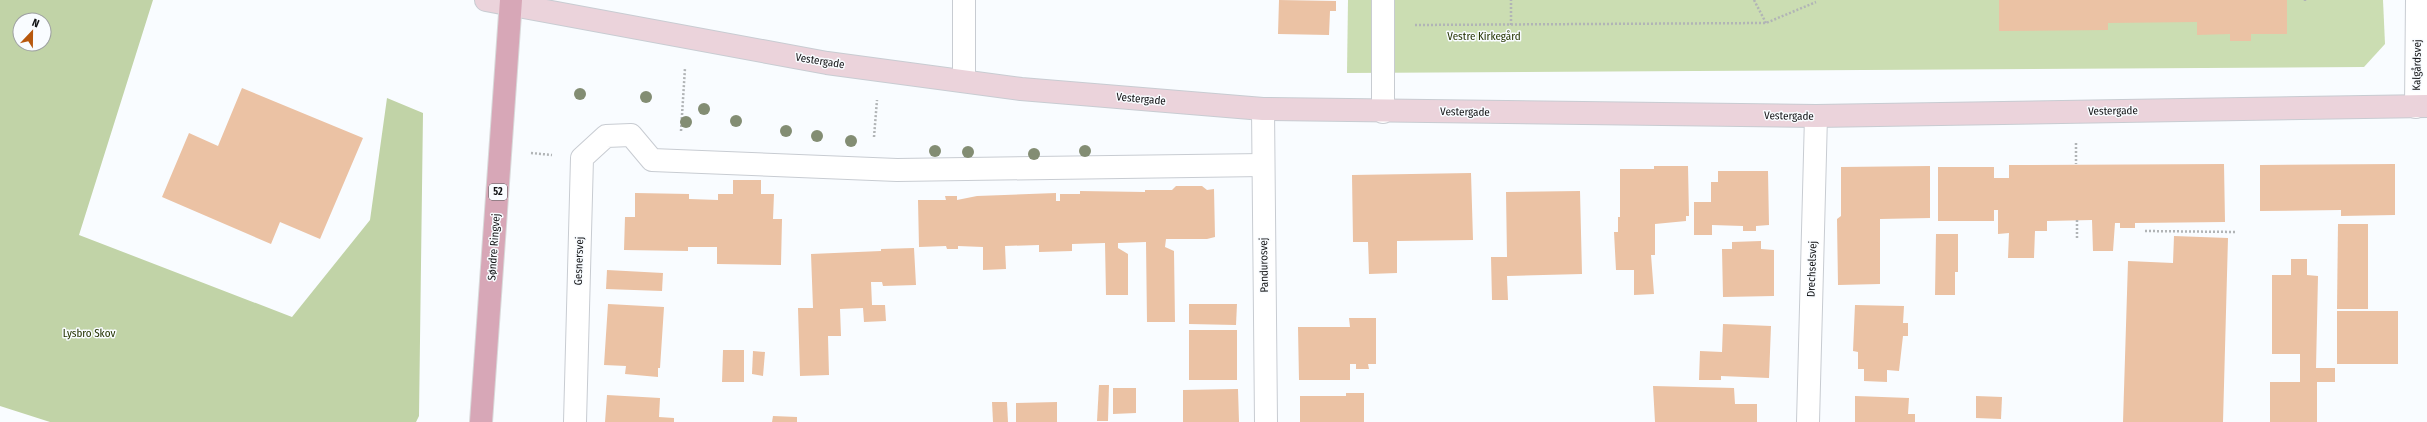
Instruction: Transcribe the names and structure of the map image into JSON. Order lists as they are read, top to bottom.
{
  "streets": {
    "main road": ["52", "Søndre Ringvej"],
    "street": [
      "Vestergade",
      "Kalgårdsvej",
      "Gesnersvej",
      "Pandurosvej",
      "Drechselsvej"
    ]
  },
  "crossings": [
    ["Vestergade", "Kalgårdsvej"],
    ["Vestergade", "Søndre Ringvej"],
    ["Vestergade", "Pandurosvej"],
    ["Vestergade", "Drechselsvej"]
  ],
  "parks": ["Vestre Kirkegård", "Lysbro Skov"],
  "north": "top"
}
